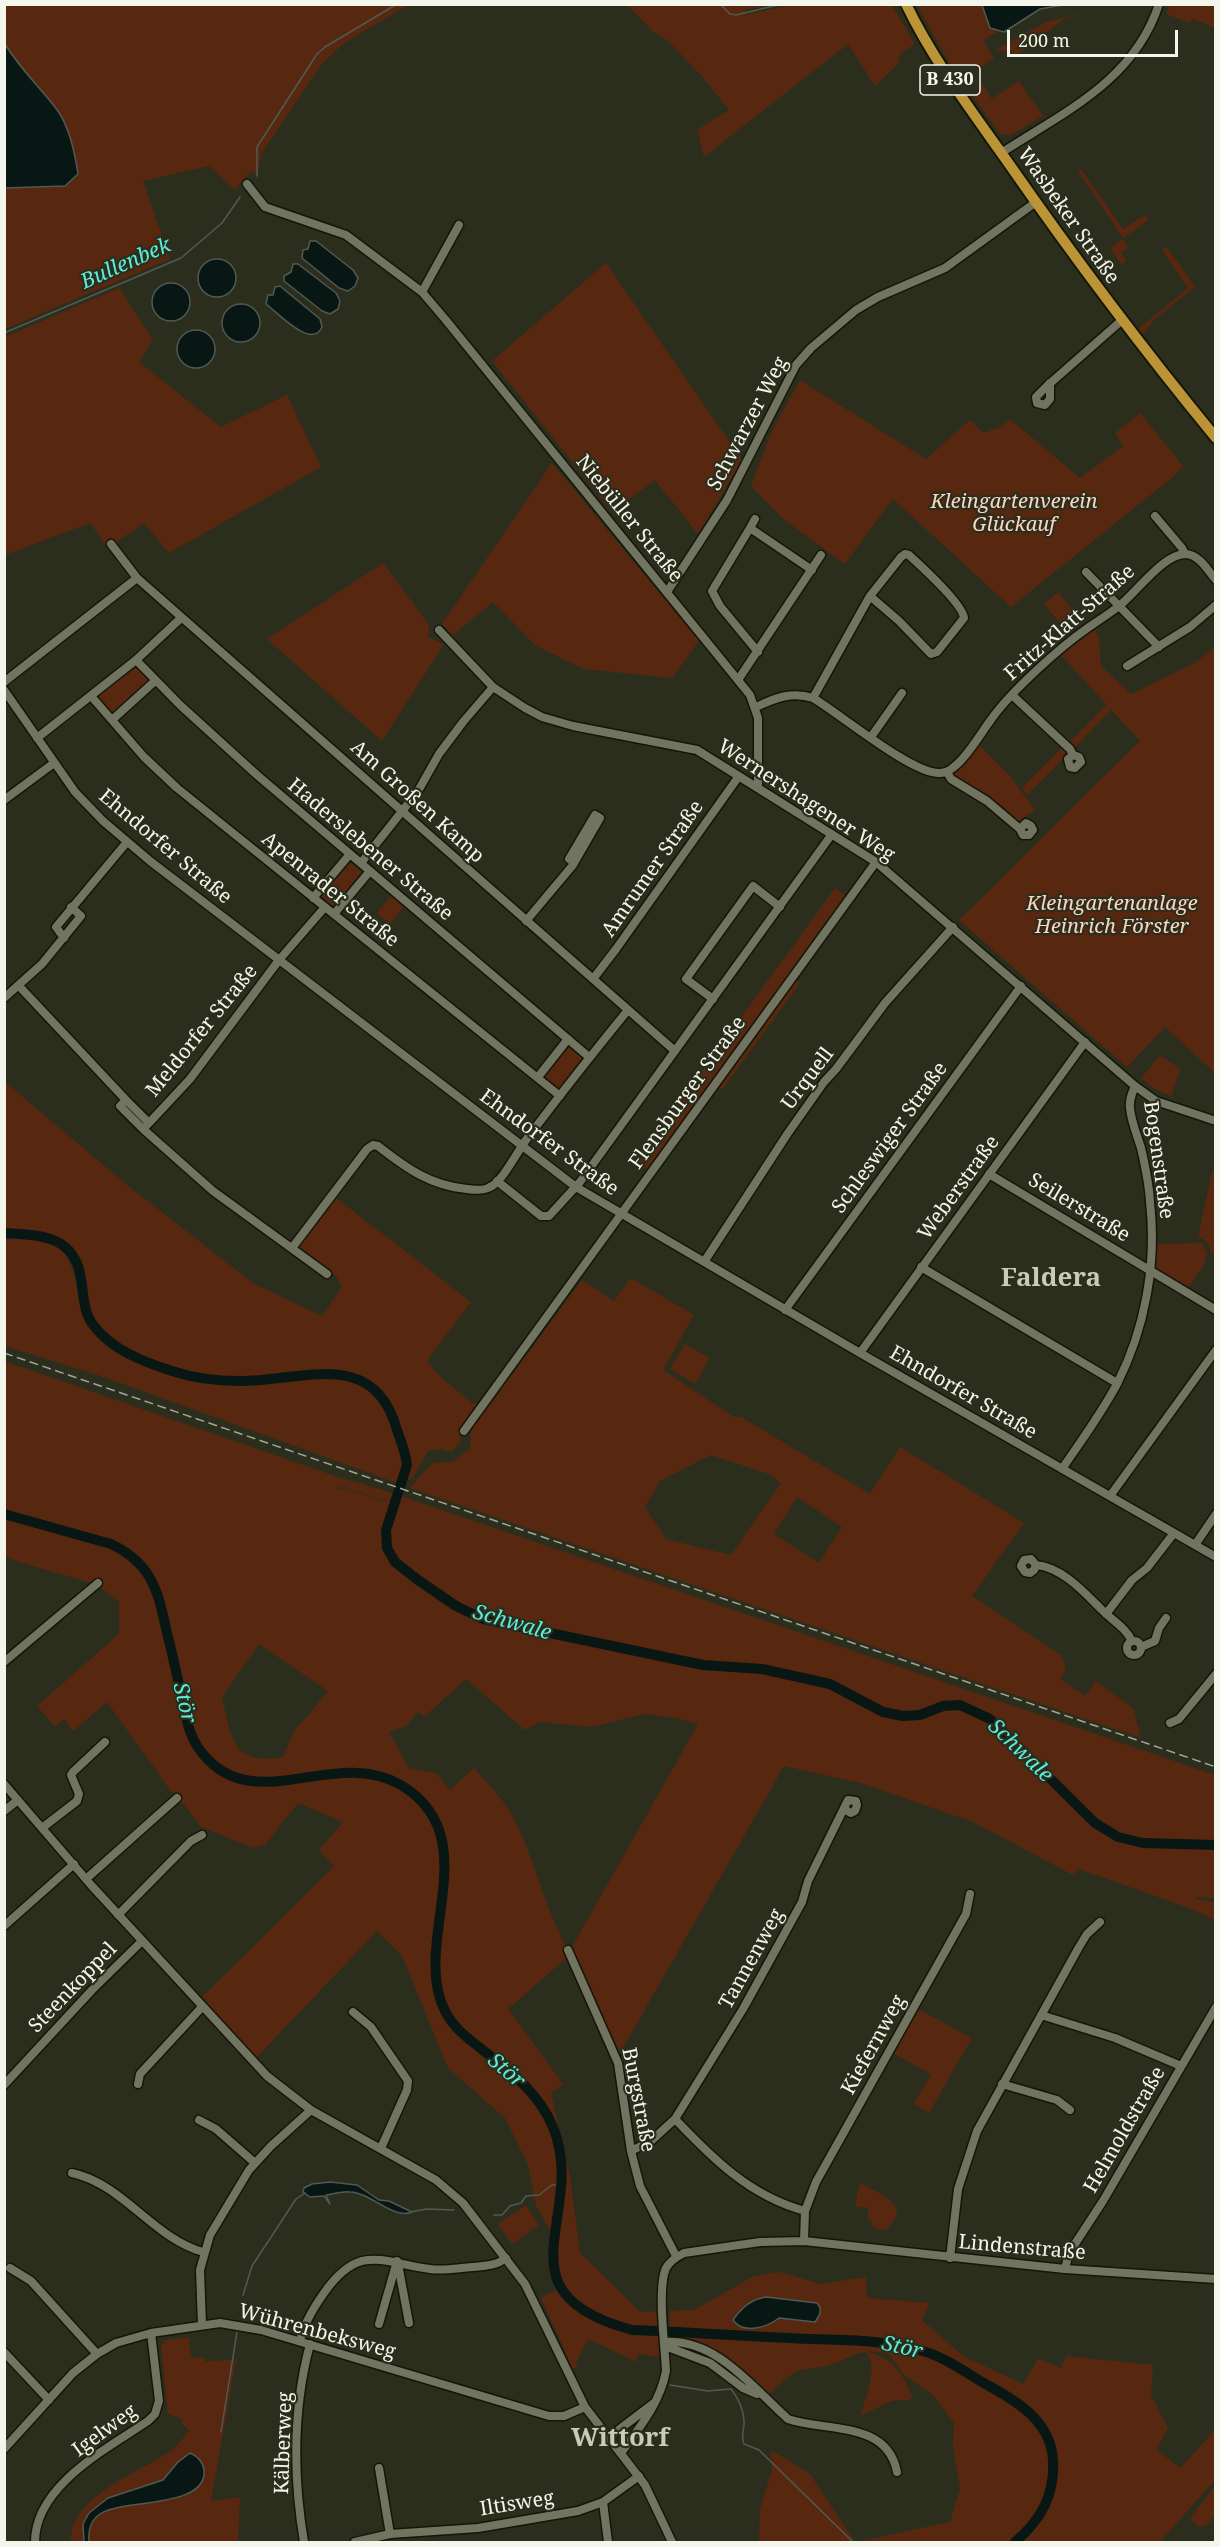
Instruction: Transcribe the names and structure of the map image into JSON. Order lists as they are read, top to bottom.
{
  "streets": {
    "main road": ["B 430", "Wasbeker Straße"],
    "street": [
      "Schwarzer Weg",
      "Niebüller Straße",
      "Fritz-Klatt-Straße",
      "Wernershagener Weg",
      "Am Großen Kamp",
      "Ehndorfer Straße",
      "Haderslebener Straße",
      "Amrumer Straße",
      "Apenrader Straße",
      "Meldorfer Straße",
      "Urquell",
      "Flensburger Straße",
      "Schleswiger Straße",
      "Bogenstraße",
      "Weberstraße",
      "Seilerstraße",
      "Tannenweg",
      "Steenkoppel",
      "Kiefernweg",
      "Burgstraße",
      "Helmoldstraße",
      "Lindenstraße",
      "Wührenbeksweg",
      "Igelweg",
      "Kälberweg",
      "Iltisweg"
    ]
  },
  "crossings": [
    ["Wasbeker Straße", "Schwarzer Weg"],
    ["Schwarzer Weg", "Niebüller Straße"],
    ["Niebüller Straße", "Wernershagener Weg"],
    ["Wernershagener Weg", "Amrumer Straße"],
    ["Wernershagener Weg", "Urquell"],
    ["Wernershagener Weg", "Flensburger Straße"],
    ["Wernershagener Weg", "Schleswiger Straße"],
    ["Wernershagener Weg", "Bogenstraße"],
    ["Wernershagener Weg", "Weberstraße"],
    ["Am Großen Kamp", "Amrumer Straße"],
    ["Ehndorfer Straße", "Meldorfer Straße"],
    ["Ehndorfer Straße", "Urquell"],
    ["Ehndorfer Straße", "Flensburger Straße"],
    ["Ehndorfer Straße", "Schleswiger Straße"],
    ["Ehndorfer Straße", "Bogenstraße"],
    ["Ehndorfer Straße", "Weberstraße"],
    ["Apenrader Straße", "Meldorfer Straße"],
    ["Bogenstraße", "Seilerstraße"],
    ["Weberstraße", "Seilerstraße"],
    ["Tannenweg", "Burgstraße"],
    ["Kiefernweg", "Lindenstraße"],
    ["Burgstraße", "Lindenstraße"],
    ["Helmoldstraße", "Lindenstraße"],
    ["Wührenbeksweg", "Igelweg"],
    ["Wührenbeksweg", "Kälberweg"]
  ],
  "districts": ["Faldera", "Wittorf"],
  "water": ["Bullenbek", "Schwale", "Stör"],
  "parks": ["Kleingartenverein Glückauf", "Kleingartenanlage Heinrich Förster"],
  "scale_bar": "200 m"
}
